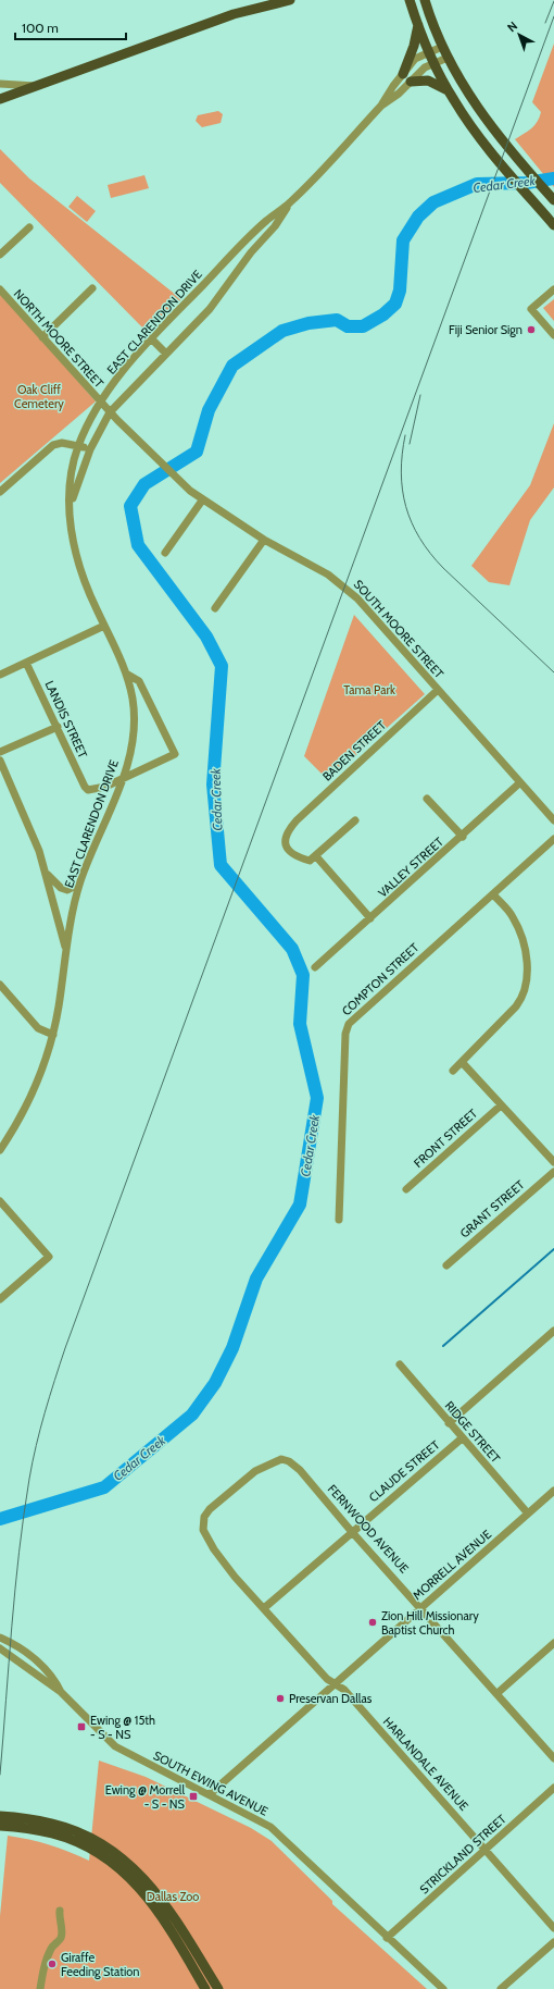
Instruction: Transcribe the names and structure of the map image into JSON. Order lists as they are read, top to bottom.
{
  "streets": {
    "street": [
      "EAST CLARENDON DRIVE",
      "NORTH MOORE STREET",
      "SOUTH MOORE STREET",
      "LANDIS STREET",
      "BADEN STREET",
      "VALLEY STREET",
      "COMPTON STREET",
      "FRONT STREET",
      "GRANT STREET",
      "RIDGE STREET",
      "CLAUDE STREET",
      "FERNWOOD AVENUE",
      "MORRELL AVENUE",
      "HARLANDALE AVENUE",
      "SOUTH EWING AVENUE",
      "STRICKLAND STREET"
    ]
  },
  "crossings": [
    ["EAST CLARENDON DRIVE", "NORTH MOORE STREET"],
    ["EAST CLARENDON DRIVE", "SOUTH MOORE STREET"],
    ["EAST CLARENDON DRIVE", "LANDIS STREET"],
    ["NORTH MOORE STREET", "SOUTH MOORE STREET"],
    ["SOUTH MOORE STREET", "BADEN STREET"],
    ["SOUTH MOORE STREET", "VALLEY STREET"],
    ["RIDGE STREET", "CLAUDE STREET"],
    ["RIDGE STREET", "MORRELL AVENUE"],
    ["CLAUDE STREET", "FERNWOOD AVENUE"],
    ["CLAUDE STREET", "HARLANDALE AVENUE"],
    ["FERNWOOD AVENUE", "MORRELL AVENUE"],
    ["FERNWOOD AVENUE", "HARLANDALE AVENUE"],
    ["MORRELL AVENUE", "HARLANDALE AVENUE"],
    ["MORRELL AVENUE", "SOUTH EWING AVENUE"],
    ["HARLANDALE AVENUE", "STRICKLAND STREET"],
    ["SOUTH EWING AVENUE", "STRICKLAND STREET"]
  ],
  "water": ["Cedar Creek"],
  "parks": ["Oak Cliff Cemetery", "Tama Park", "Dallas Zoo"],
  "places": {
    "other": [
      "Fiji Senior Sign",
      "Zion Hill Missionary Baptist Church",
      "Preservan Dallas",
      "Giraffe Feeding Station"
    ],
    "transit": ["Ewing @ 15th - S - NS", "Ewing @ Morrell - S - NS"]
  },
  "scale_bar": "100 m",
  "north": "top left"
}
